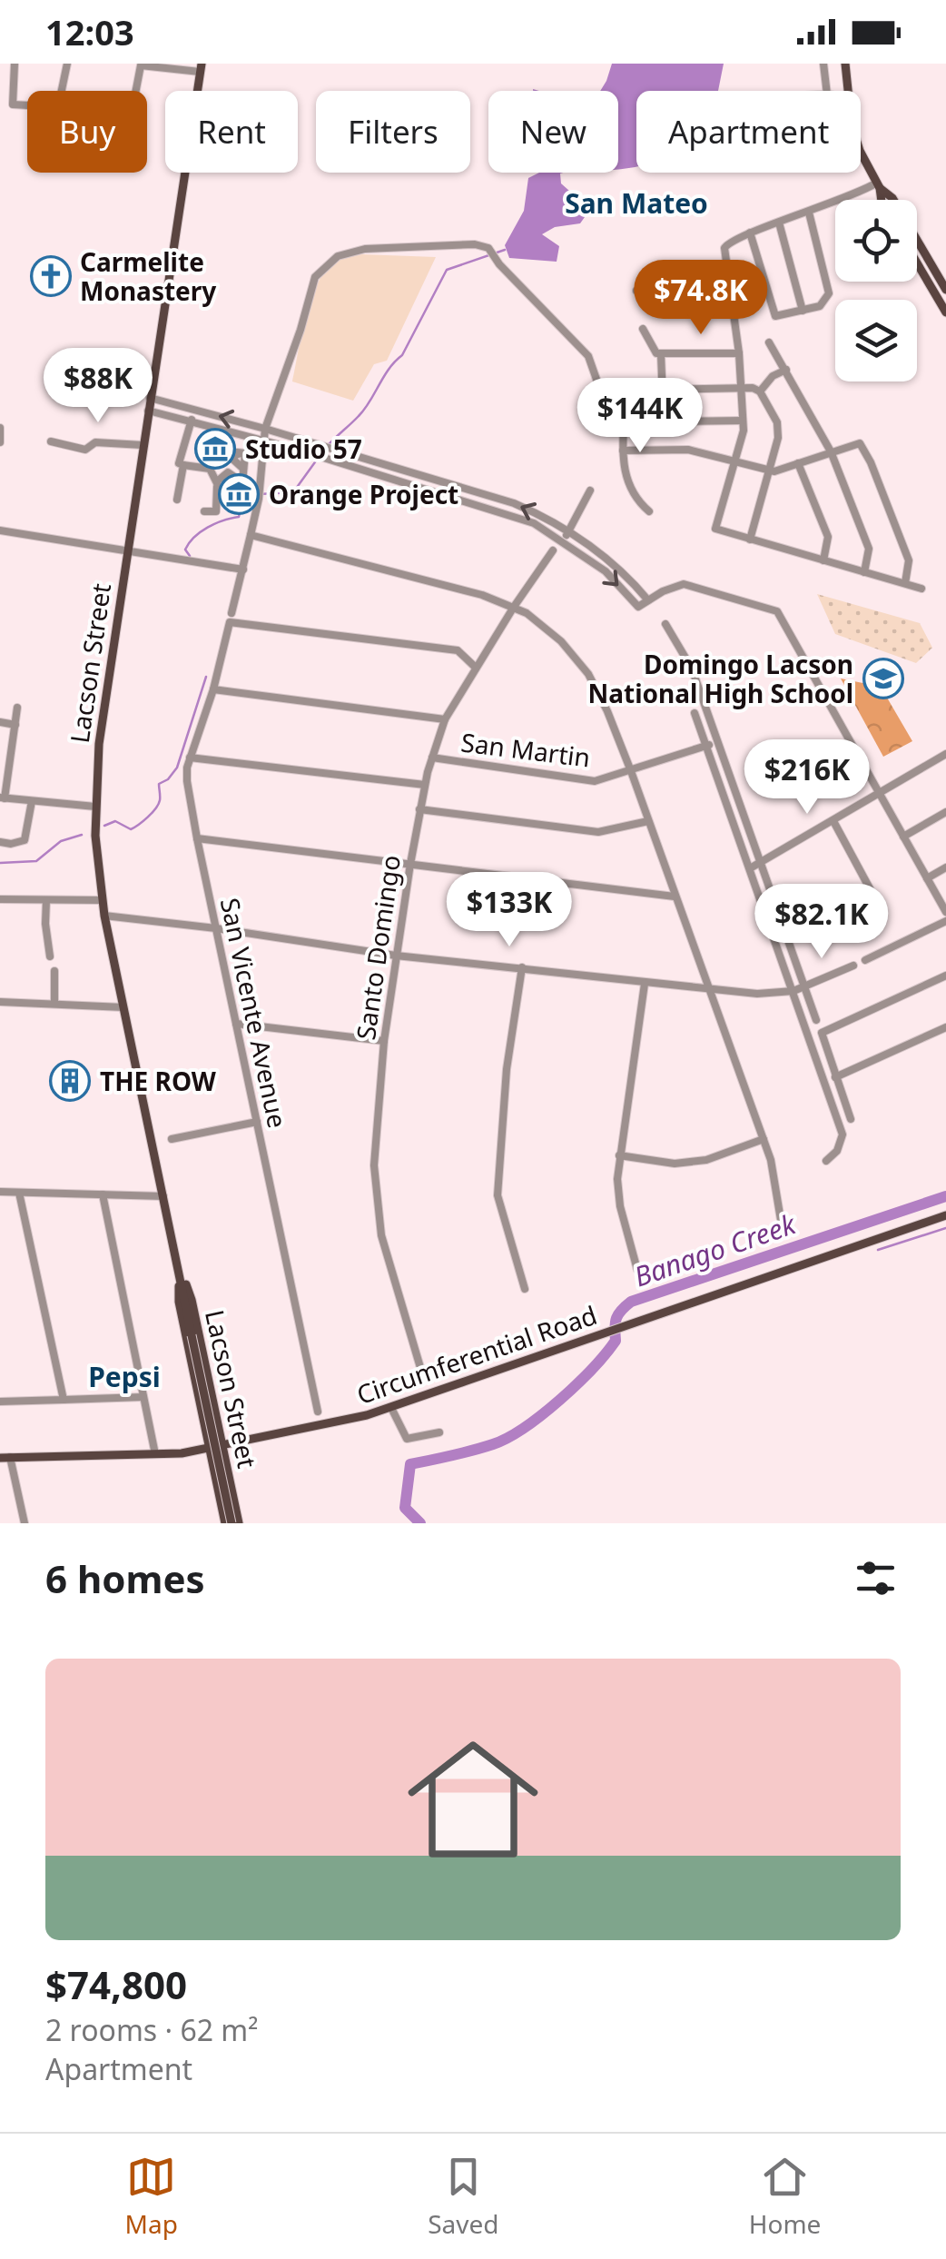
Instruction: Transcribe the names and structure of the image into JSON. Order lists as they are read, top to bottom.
{
  "streets": {
    "main road": ["Lacson Street", "Circumferential Road"],
    "street": ["San Martin", "Santo Domingo", "San Vicente Avenue"]
  },
  "crossings": [
    ["Lacson Street", "Circumferential Road"],
    ["San Martin", "Santo Domingo"],
    ["Santo Domingo", "San Vicente Avenue"]
  ],
  "districts": ["San Mateo", "Pepsi"],
  "water": ["Banago Creek"],
  "places": {
    "church": ["Carmelite Monastery"],
    "museum": ["Studio 57", "Orange Project"],
    "school or university": ["Domingo Lacson National High School"],
    "building": ["THE ROW"]
  },
  "page": {
    "status": "12:03",
    "chip": [
      "Buy",
      "Rent",
      "Filters",
      "New",
      "Apartment"
    ],
    "price": [
      "$74.8K",
      "$88K",
      "$144K",
      "$216K",
      "$133K",
      "$82.1K"
    ],
    "heading": "6 homes",
    "list": [
      {
        "name": "$74,800",
        "note": "2 rooms · 62 m² · Apartment"
      }
    ],
    "tabs": ["Map", "Saved", "Home"]
  }
}
